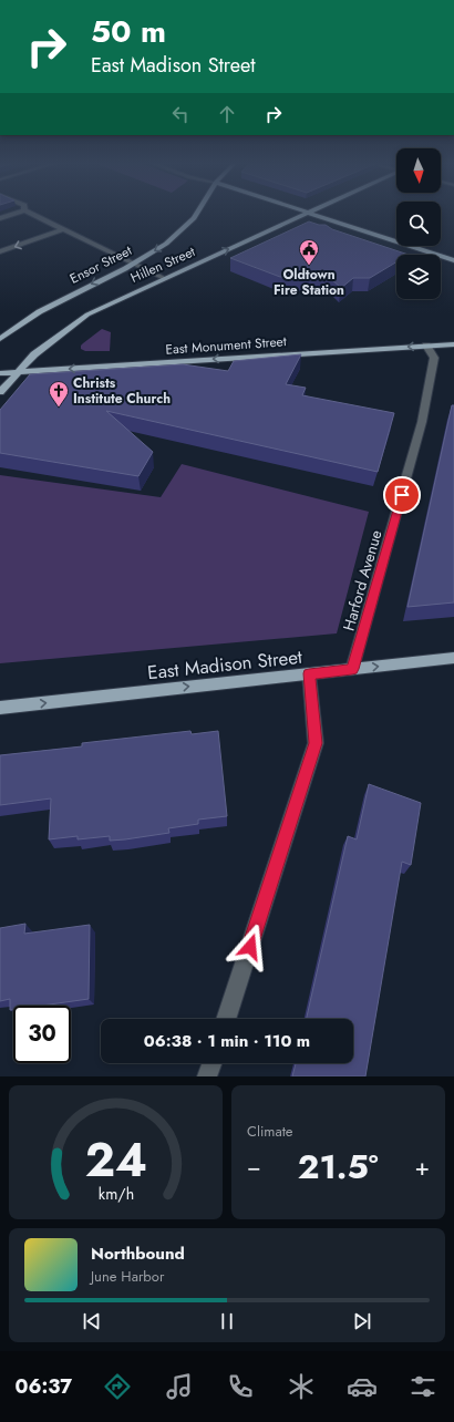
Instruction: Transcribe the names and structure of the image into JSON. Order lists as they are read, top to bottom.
{
  "streets": {
    "main road": [
      "Ensor Street",
      "Hillen Street",
      "East Monument Street",
      "East Madison Street"
    ],
    "street": ["Harford Avenue"]
  },
  "crossings": [
    ["Hillen Street", "East Monument Street"],
    ["East Monument Street", "Harford Avenue"],
    ["Harford Avenue", "East Madison Street"]
  ],
  "one_way": [
    "Ensor Street",
    "Hillen Street",
    "East Monument Street",
    "East Madison Street"
  ],
  "places": {
    "public building": ["Oldtown Fire Station"],
    "church": ["Christs Institute Church"]
  },
  "north": "bottom",
  "page": {
    "turn": ["50 m", "East Madison Street"],
    "limit": "30",
    "trip": "06:38 · 1 min · 110 m",
    "tile": "Climate",
    "heat": ["−", "21.5°", "+"],
    "song": ["Northbound", "June Harbor"],
    "tabs": "06:37",
    "gauge": ["24", "km/h"]
  }
}
